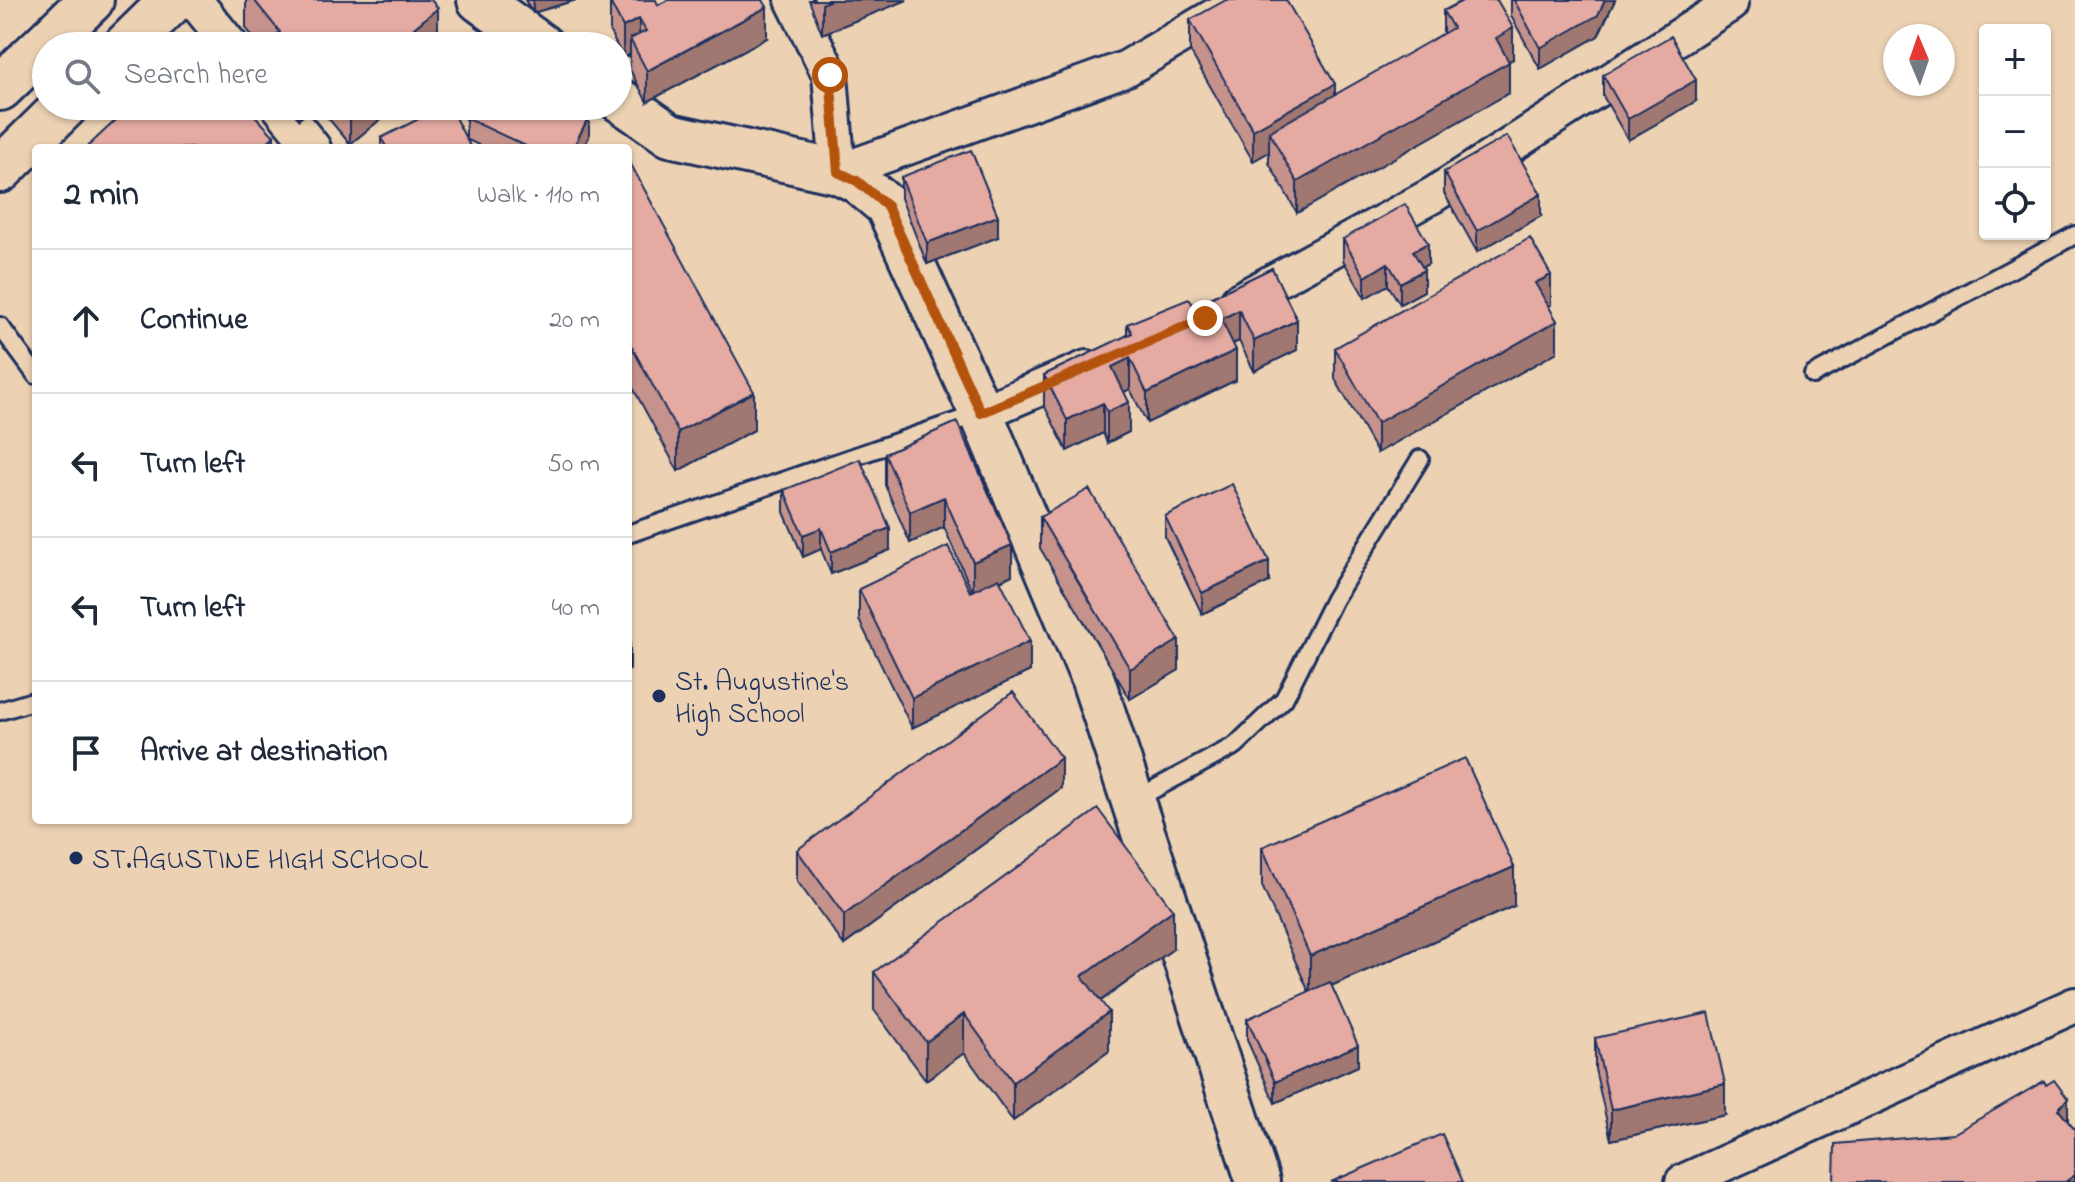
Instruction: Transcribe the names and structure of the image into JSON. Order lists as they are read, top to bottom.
{
  "places": ["St. Augustine's High School", "ST.AGUSTINE HIGH SCHOOL"],
  "north": "top",
  "page": {
    "map_buttons": ["+", "−"],
    "search": "Search here",
    "heading": ["2 min", "Walk · 110 m"],
    "list": [
      ["Continue", "20 m"],
      ["Turn left", "50 m"],
      ["Turn left", "40 m"],
      "Arrive at destination"
    ]
  }
}
